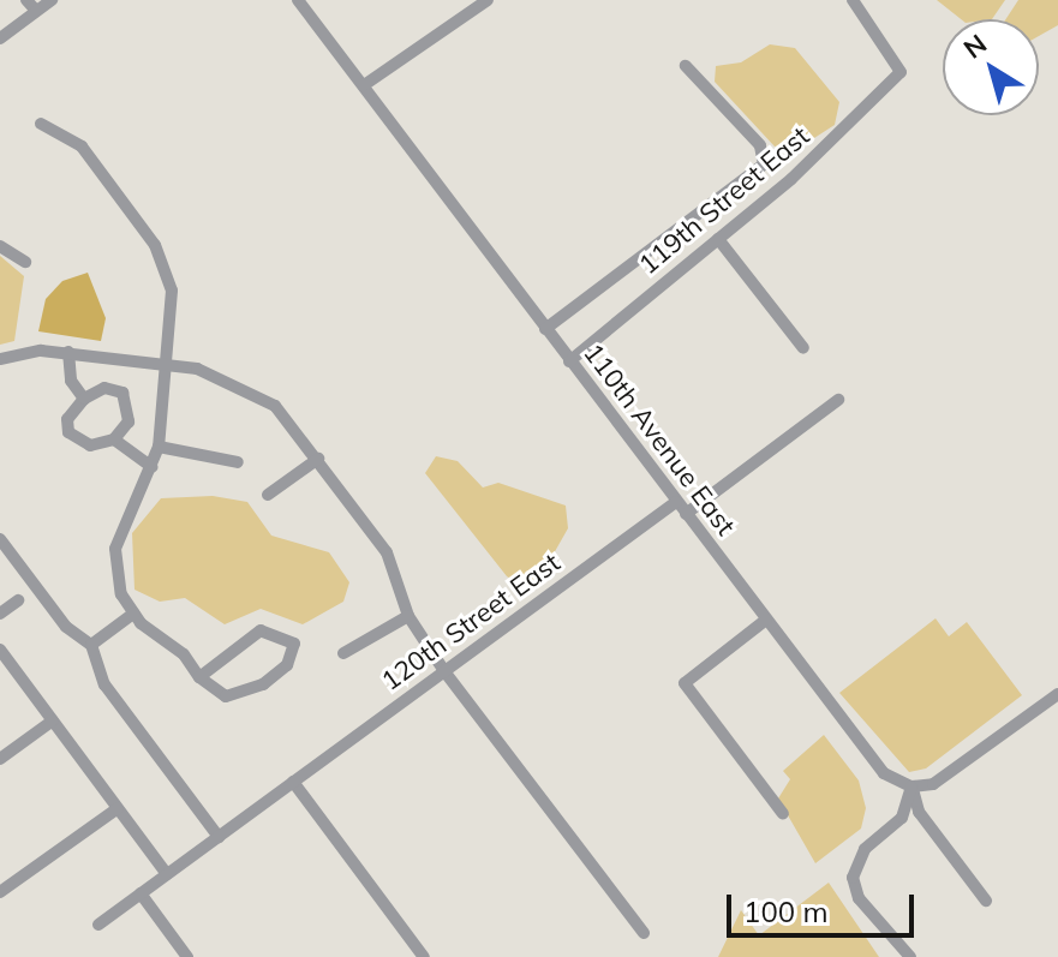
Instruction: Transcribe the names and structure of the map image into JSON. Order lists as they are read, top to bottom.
{
  "streets": {
    "street": ["119th Street East", "110th Avenue East", "120th Street East"]
  },
  "crossings": [
    ["119th Street East", "110th Avenue East"],
    ["110th Avenue East", "120th Street East"]
  ],
  "scale_bar": "100 m",
  "north": "top left"
}
